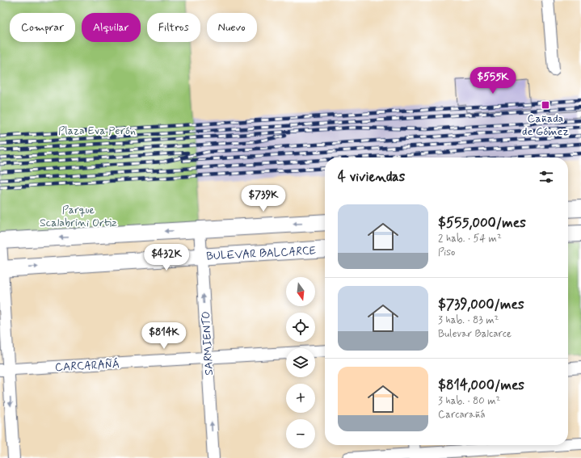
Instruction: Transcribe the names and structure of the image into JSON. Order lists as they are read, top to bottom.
{
  "streets": {
    "main road": ["BULEVAR BALCARCE"],
    "street": ["SARMIENTO", "CARCARAÑÁ"]
  },
  "crossings": [
    ["BULEVAR BALCARCE", "SARMIENTO"],
    ["SARMIENTO", "CARCARAÑÁ"]
  ],
  "one_way": ["SARMIENTO"],
  "parks": ["Plaza Eva Perón", "Parque Scalabrini Ortiz"],
  "places": {
    "transit": ["Cañada de Gómez"]
  },
  "north": "bottom",
  "page": {
    "chip": [
      "Comprar",
      "Alquilar",
      "Filtros",
      "Nuevo"
    ],
    "price": [
      "$555K",
      "$739K",
      "$432K",
      "$814K"
    ],
    "heading": "4 viviendas",
    "list": [
      {
        "name": "$555,000/mes",
        "note": "2 hab. · 54 m² · Piso"
      },
      {
        "name": "$739,000/mes",
        "note": "3 hab. · 83 m² · Bulevar Balcarce"
      },
      {
        "name": "$814,000/mes",
        "note": "3 hab. · 80 m² · Carcarañá"
      }
    ],
    "map_buttons": ["+", "−"]
  }
}
